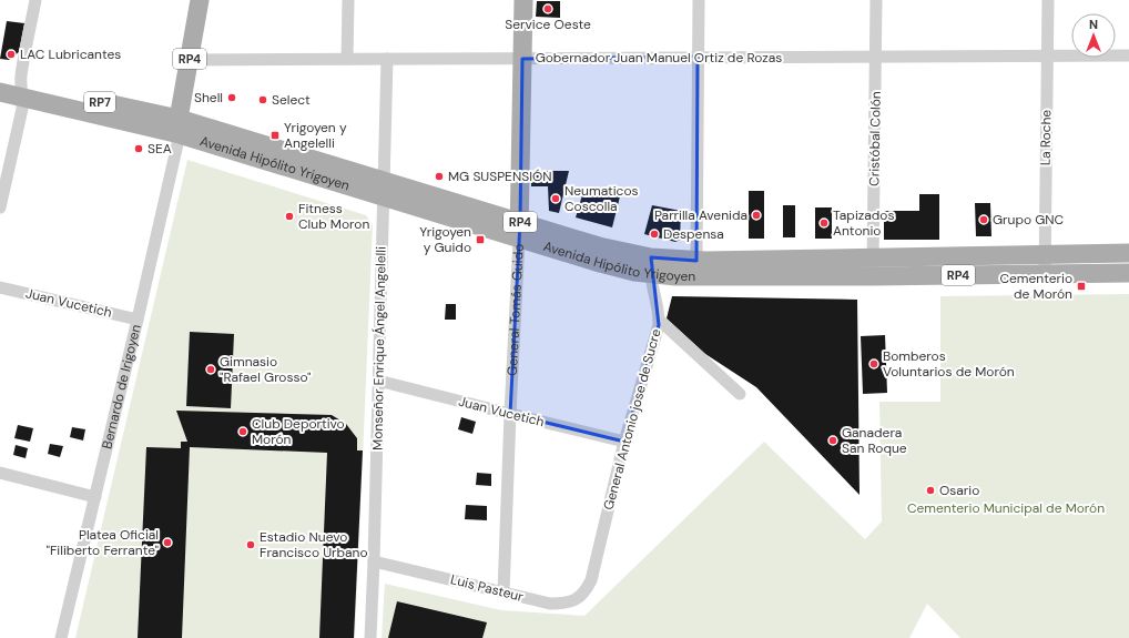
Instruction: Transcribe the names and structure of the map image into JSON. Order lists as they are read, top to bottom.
{
  "streets": {
    "main road": [
      "RP4",
      "RP7",
      "Avenida Hipólito Yrigoyen",
      "General Tomás Guido",
      "Bernardo de Irigoyen"
    ],
    "street": [
      "Gobernador Juan Manuel Ortiz de Rozas",
      "La Roche",
      "Cristóbal Colón",
      "Juan Vucetich",
      "Monseñor Enrique Ángel Angelelli",
      "General Antonio jose de Sucre",
      "Luis Pasteur"
    ]
  },
  "crossings": [
    ["Gobernador Juan Manuel Ortiz de Rozas", "La Roche"],
    ["Gobernador Juan Manuel Ortiz de Rozas", "Cristóbal Colón"],
    ["Gobernador Juan Manuel Ortiz de Rozas", "General Tomás Guido"],
    ["Gobernador Juan Manuel Ortiz de Rozas", "Monseñor Enrique Ángel Angelelli"],
    ["Gobernador Juan Manuel Ortiz de Rozas", "Bernardo de Irigoyen"],
    ["La Roche", "Avenida Hipólito Yrigoyen"],
    ["Cristóbal Colón", "Avenida Hipólito Yrigoyen"],
    ["Avenida Hipólito Yrigoyen", "General Tomás Guido"],
    ["Avenida Hipólito Yrigoyen", "Monseñor Enrique Ángel Angelelli"],
    ["Avenida Hipólito Yrigoyen", "Bernardo de Irigoyen"],
    ["Avenida Hipólito Yrigoyen", "General Antonio jose de Sucre"],
    ["Juan Vucetich", "General Tomás Guido"],
    ["Juan Vucetich", "Monseñor Enrique Ángel Angelelli"],
    ["Juan Vucetich", "Bernardo de Irigoyen"],
    ["Juan Vucetich", "General Antonio jose de Sucre"],
    ["General Tomás Guido", "Luis Pasteur"],
    ["Monseñor Enrique Ángel Angelelli", "Luis Pasteur"],
    ["General Antonio jose de Sucre", "Luis Pasteur"]
  ],
  "parks": ["Cementerio Municipal de Morón"],
  "places": {
    "other": [
      "Service Oeste",
      "LAC Lubricantes",
      "Shell",
      "Select",
      "SEA",
      "MG SUSPENSIÓN",
      "Neumaticos Coscolla",
      "Parrilla Avenida",
      "Fitness Club Moron",
      "Grupo GNC",
      "Tapizados Antonio",
      "Despensa",
      "Bomberos Voluntarios de Morón",
      "Gimnasio \"Rafael Grosso\"",
      "Club Deportivo Morón",
      "Ganadera San Roque",
      "Osario",
      "Platea Oficial \"Filiberto Ferrante\"",
      "Estadio Nuevo Francisco Urbano"
    ],
    "transit": ["Yrigoyen y Angelelli", "Yrigoyen y Guido", "Cementerio de Morón"]
  },
  "north": "top"
}
